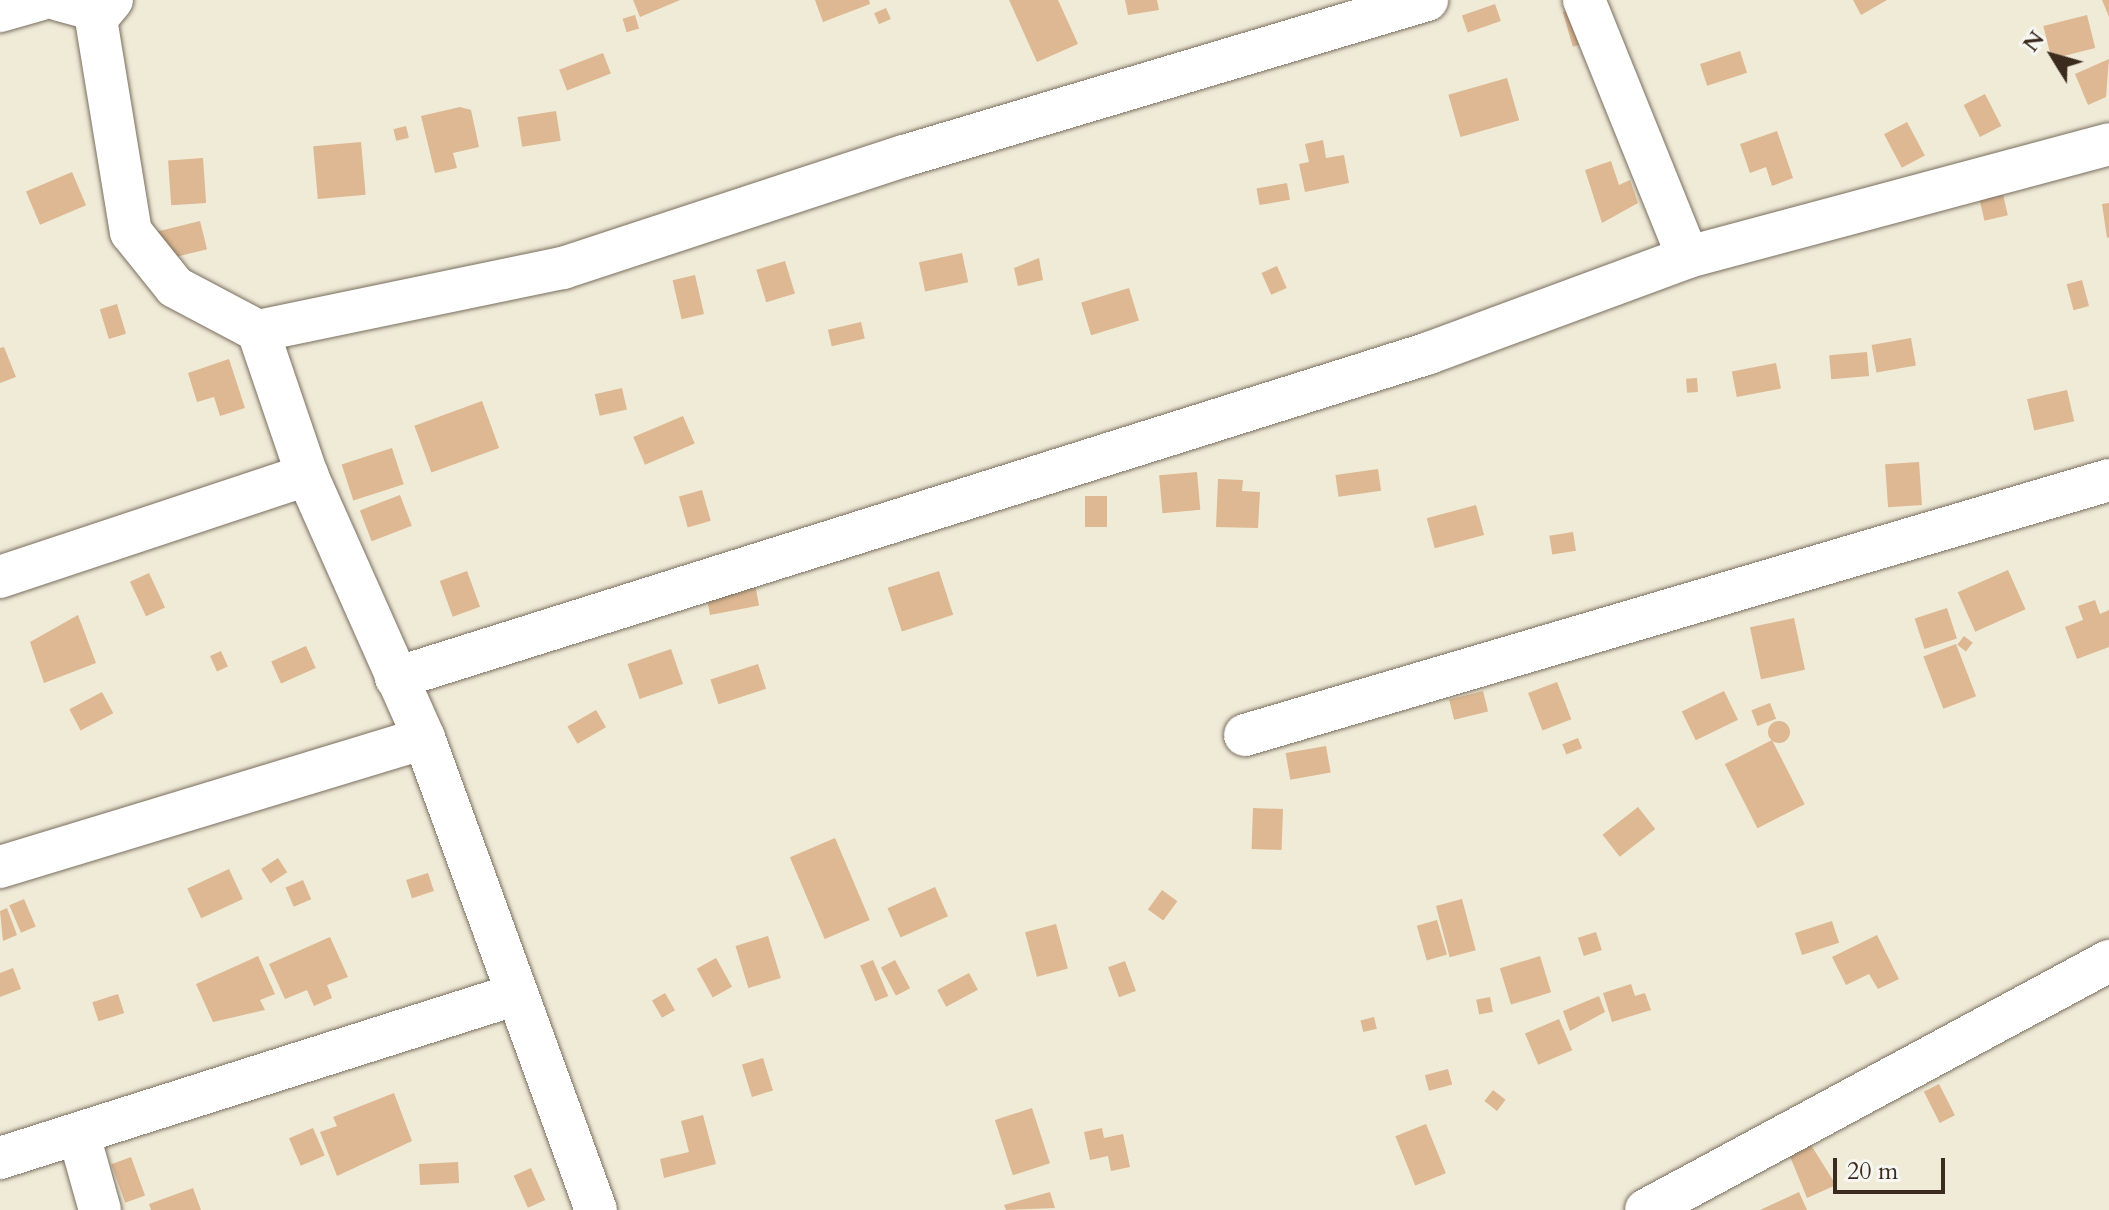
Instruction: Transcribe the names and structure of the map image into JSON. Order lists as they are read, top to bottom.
{
  "scale_bar": "20 m",
  "north": "top left"
}
